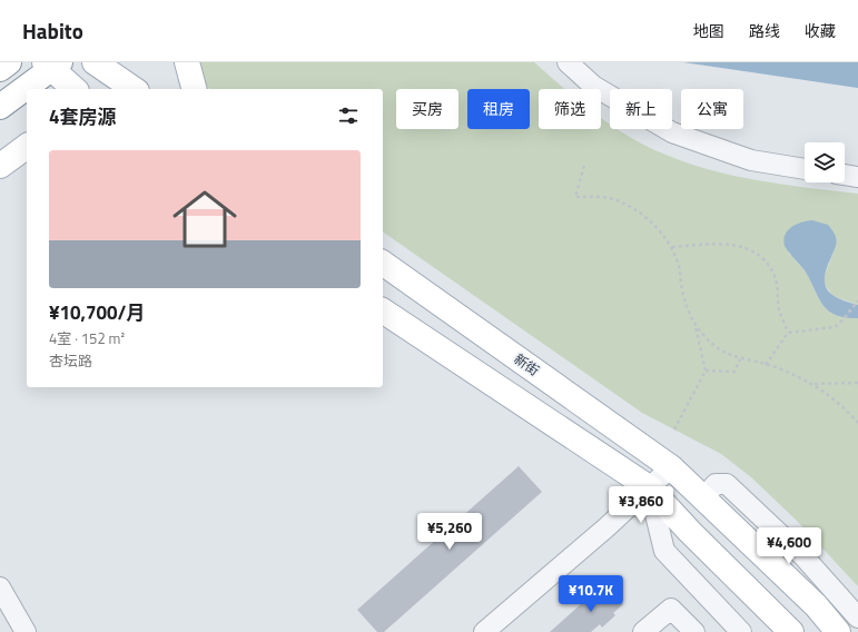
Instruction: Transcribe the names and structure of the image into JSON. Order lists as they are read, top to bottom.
{
  "streets": {
    "main road": ["新街"]
  },
  "page": {
    "header": "Habito",
    "nav": ["地图", "路线", "收藏"],
    "chip": [
      "买房",
      "租房",
      "筛选",
      "新上",
      "公寓"
    ],
    "heading": "4套房源",
    "list": [
      {
        "name": "¥10,700/月",
        "note": "4室 · 152 m² · 杏坛路"
      }
    ],
    "price": [
      "¥3,860",
      "¥5,260",
      "¥4,600",
      "¥10.7K"
    ]
  }
}
